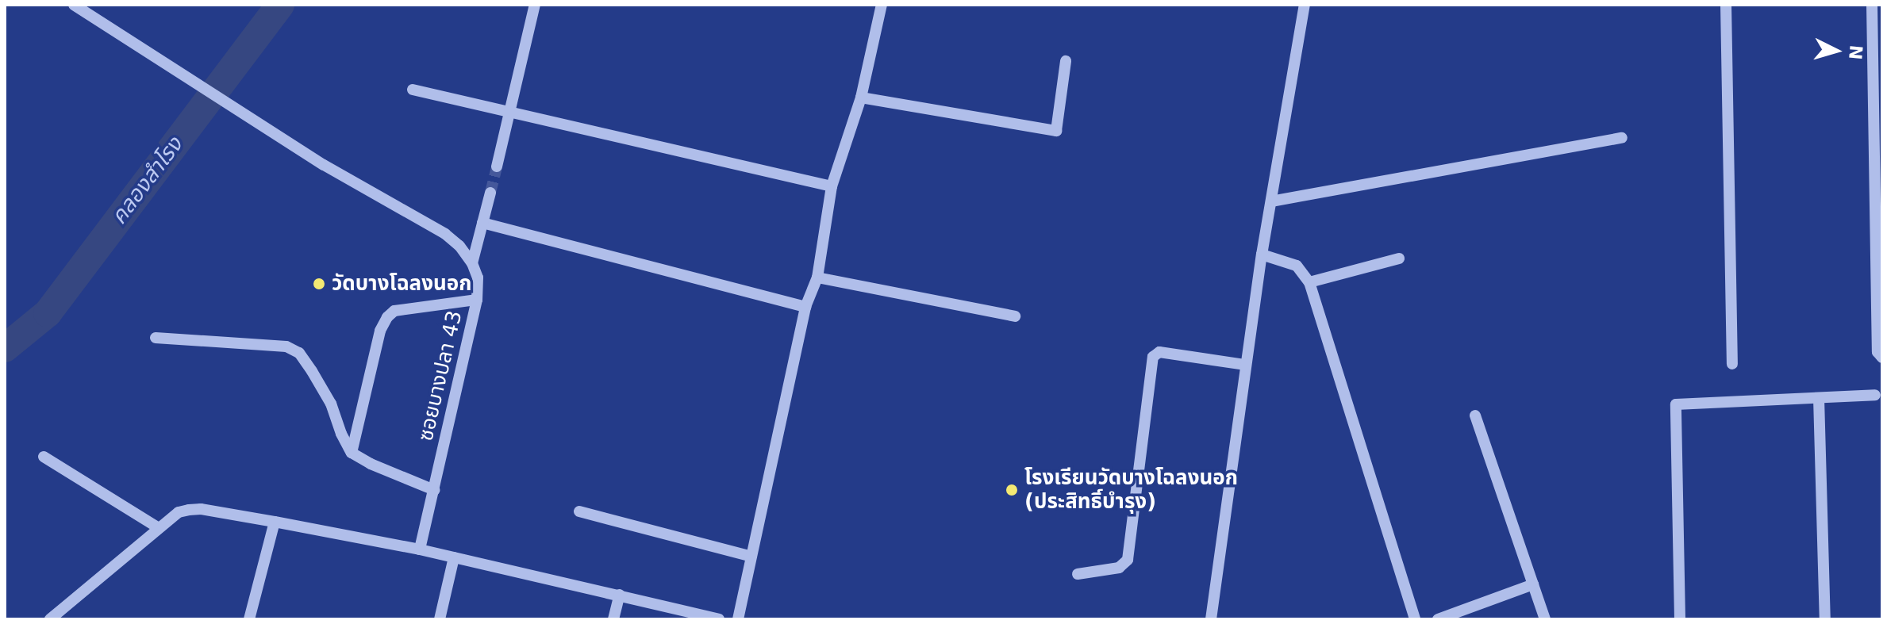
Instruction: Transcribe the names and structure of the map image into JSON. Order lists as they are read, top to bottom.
{
  "streets": {
    "street": ["ซอยบางปลา 43"]
  },
  "water": ["คลองสำโรง"],
  "places": ["วัดบางโฉลงนอก", "โรงเรียนวัดบางโฉลงนอก (ประสิทธิ์บำรุง)"],
  "north": "right"
}
